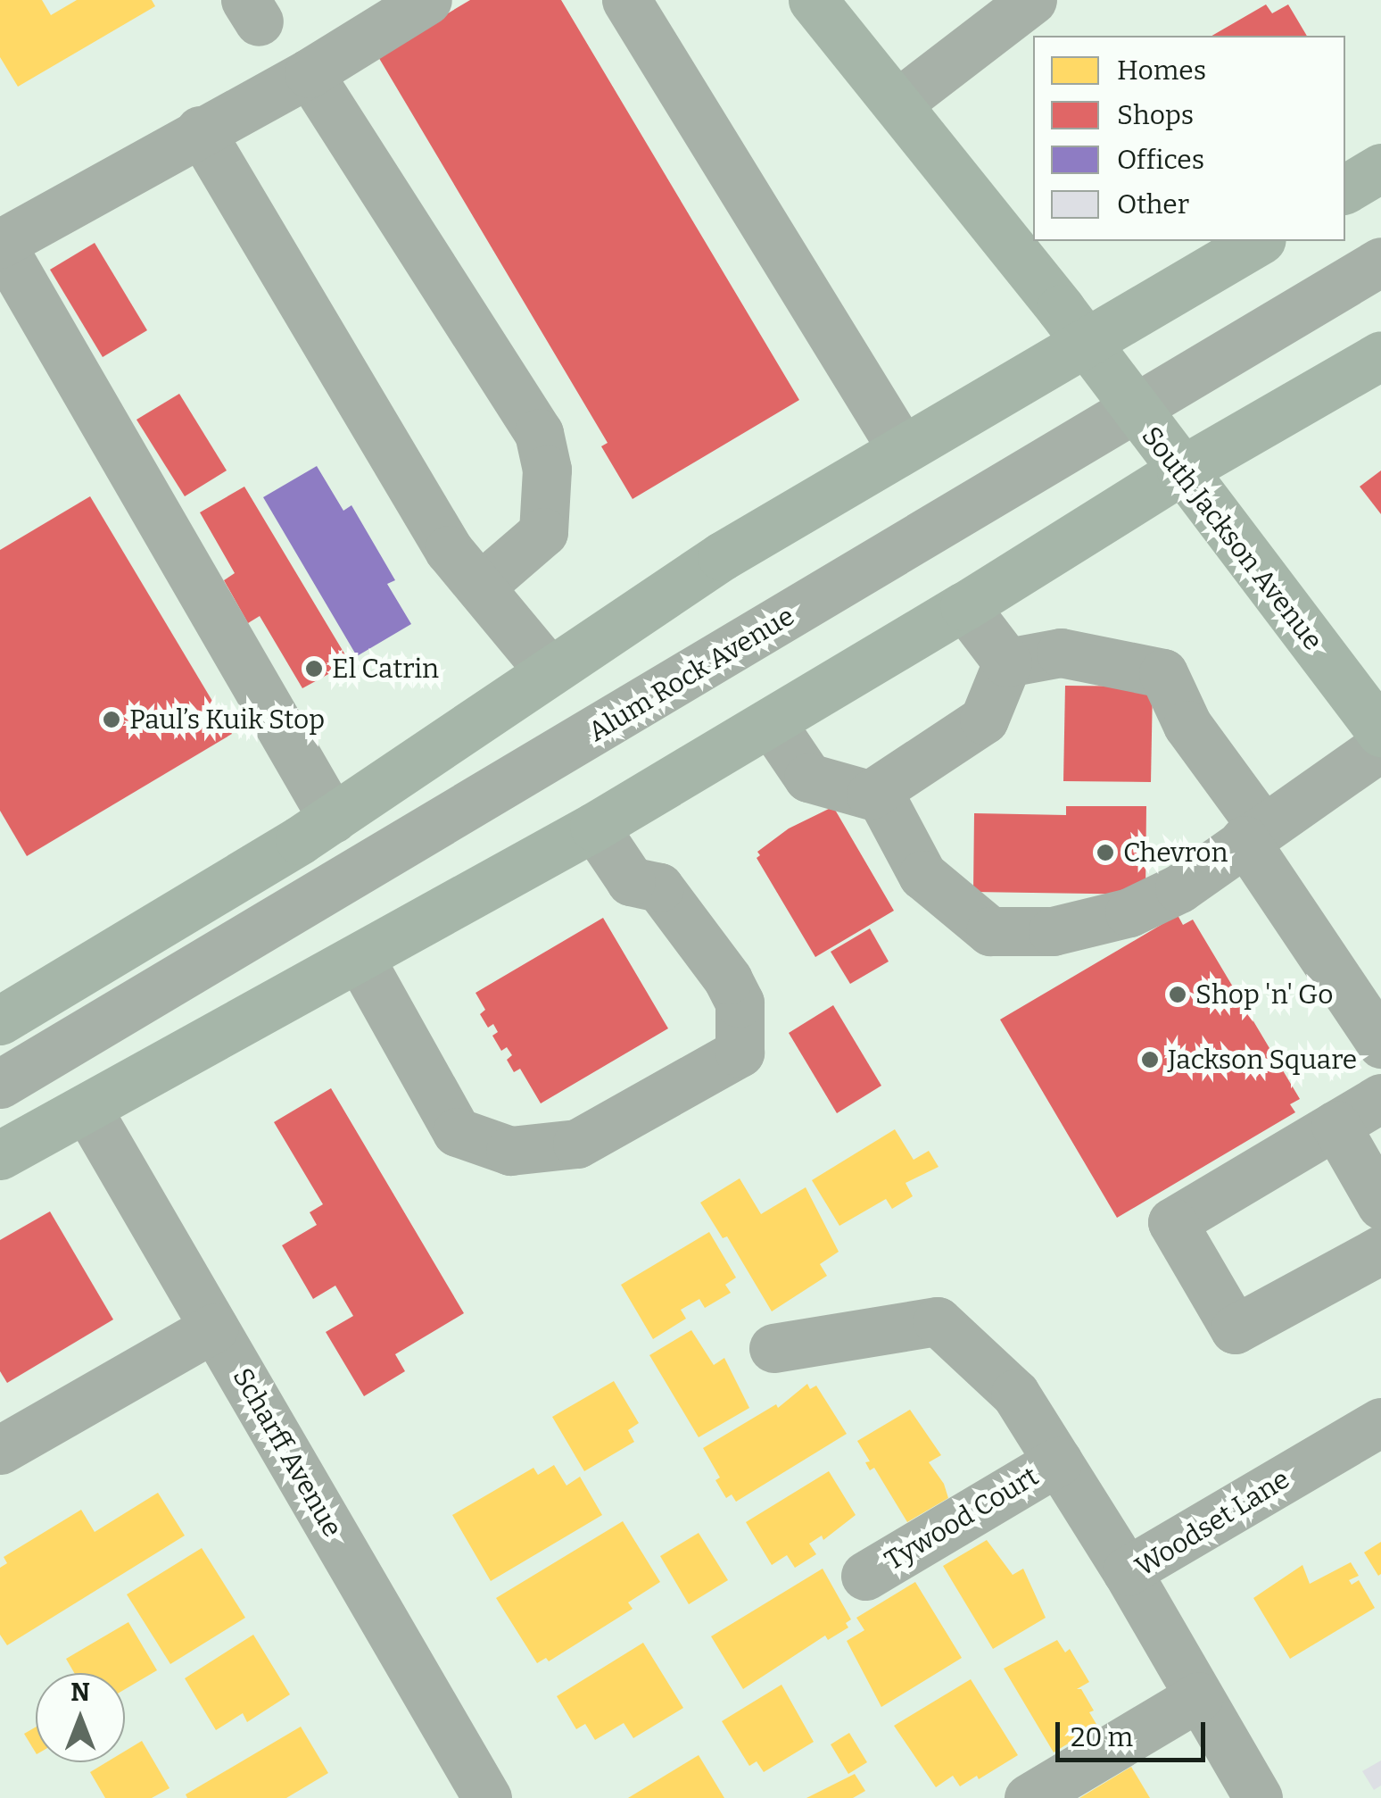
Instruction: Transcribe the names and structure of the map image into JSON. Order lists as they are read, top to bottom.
{
  "streets": {
    "main road": ["South Jackson Avenue"],
    "street": [
      "Alum Rock Avenue",
      "Scharff Avenue",
      "Tywood Court",
      "Woodset Lane"
    ]
  },
  "crossings": [
    ["South Jackson Avenue", "Alum Rock Avenue"]
  ],
  "places": [
    "El Catrin",
    "Paul’s Kuik Stop",
    "Chevron",
    "Shop 'n' Go",
    "Jackson Square"
  ],
  "legend": [
    "Homes",
    "Shops",
    "Offices",
    "Other"
  ],
  "scale_bar": "20 m",
  "north": "top"
}
